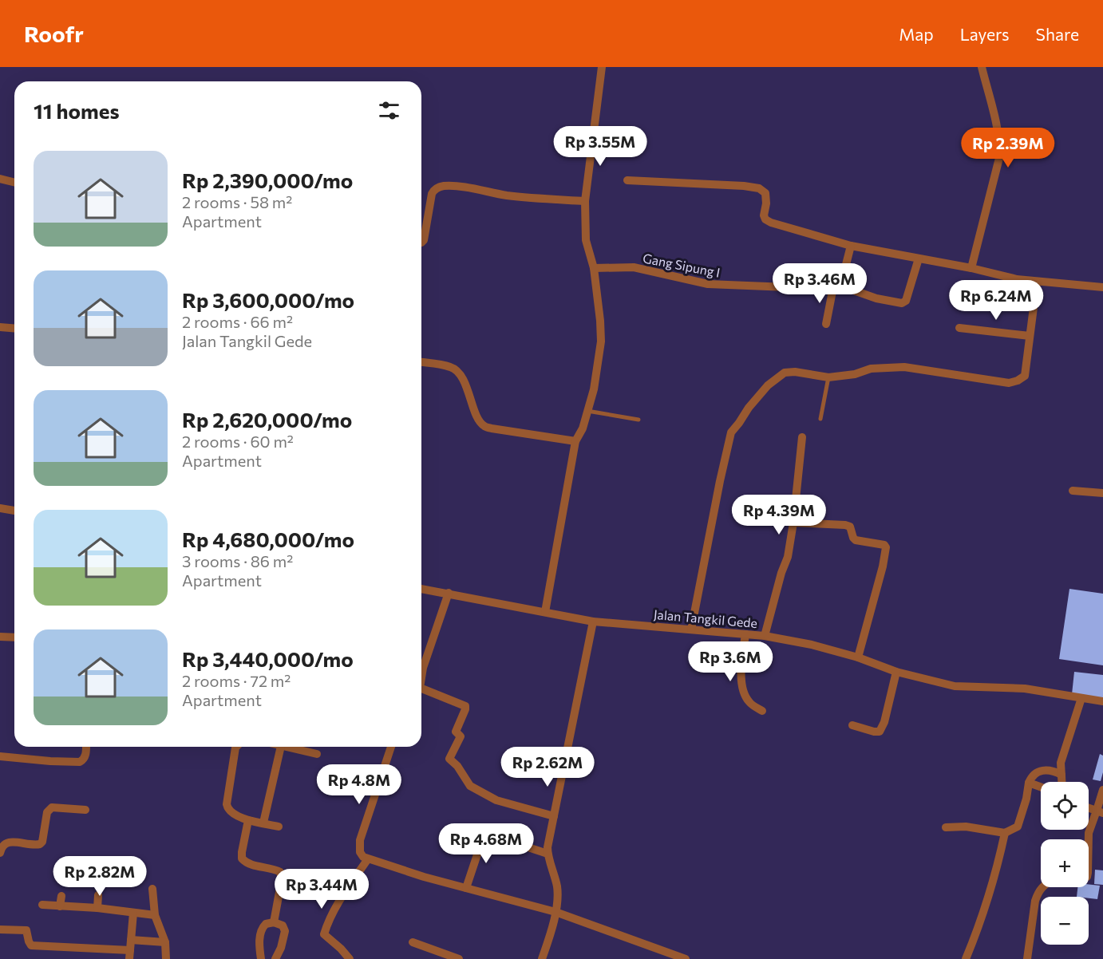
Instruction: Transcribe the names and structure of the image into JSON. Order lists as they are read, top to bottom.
{
  "streets": {
    "street": ["Gang Sipung I", "Jalan Tangkil Gede"]
  },
  "page": {
    "header": "Roofr",
    "nav": ["Map", "Layers", "Share"],
    "heading": "11 homes",
    "price": [
      "Rp 3.55M",
      "Rp 2.39M",
      "Rp 3.46M",
      "Rp 6.24M",
      "Rp 4.39M",
      "Rp 3.6M",
      "Rp 2.62M",
      "Rp 4.8M",
      "Rp 4.68M",
      "Rp 2.82M",
      "Rp 3.44M"
    ],
    "list": [
      {
        "name": "Rp 2,390,000/mo",
        "note": "2 rooms · 58 m² · Apartment"
      },
      {
        "name": "Rp 3,600,000/mo",
        "note": "2 rooms · 66 m² · Jalan Tangkil Gede"
      },
      {
        "name": "Rp 2,620,000/mo",
        "note": "2 rooms · 60 m² · Apartment"
      },
      {
        "name": "Rp 4,680,000/mo",
        "note": "3 rooms · 86 m² · Apartment"
      },
      {
        "name": "Rp 3,440,000/mo",
        "note": "2 rooms · 72 m² · Apartment"
      }
    ],
    "map_buttons": ["+", "−"]
  }
}
